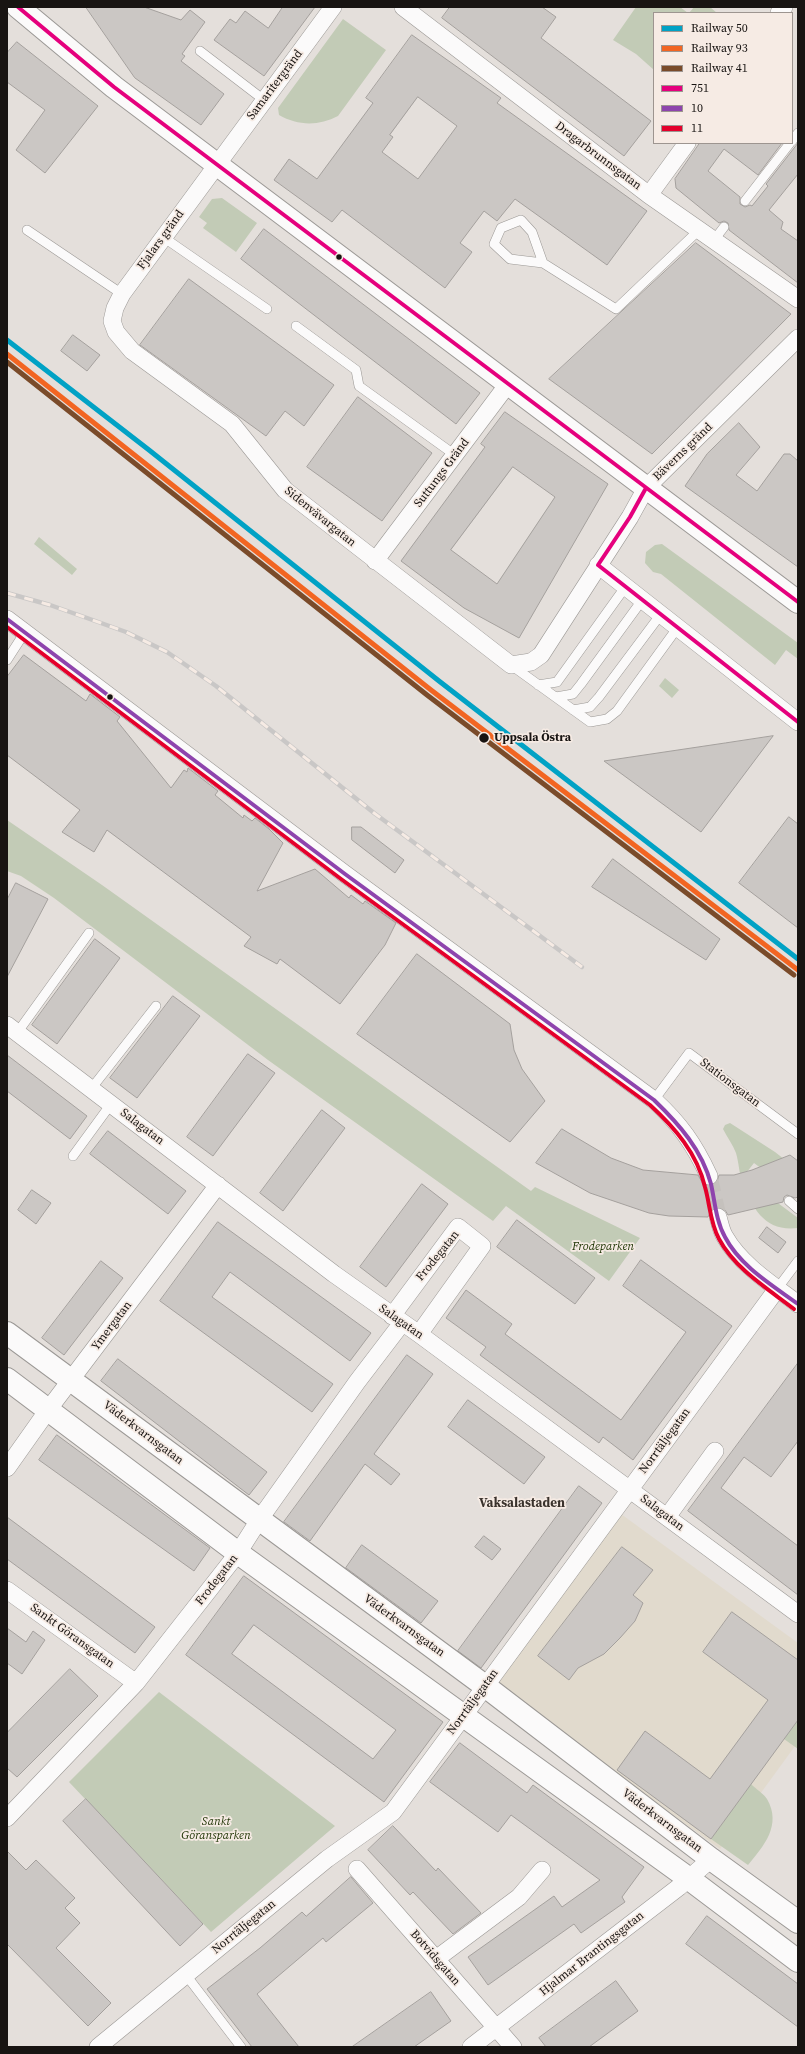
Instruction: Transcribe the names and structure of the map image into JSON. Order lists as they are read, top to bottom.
{
  "streets": {
    "main road": ["Väderkvarnsgatan"],
    "street": [
      "Samaritergränd",
      "Dragarbrunnsgatan",
      "Fjalars gränd",
      "Bäverns gränd",
      "Suttungs Gränd",
      "Sidenvävargatan",
      "Salagatan",
      "Frodegatan",
      "Ymergatan",
      "Norrtäljegatan",
      "Sankt Göransgatan",
      "Hjalmar Brantingsgatan",
      "Botvidsgatan"
    ],
    "lane": ["Stationsgatan"]
  },
  "crossings": [
    ["Samaritergränd", "Fjalars gränd"],
    ["Fjalars gränd", "Sidenvävargatan"],
    ["Bäverns gränd", "Sidenvävargatan"],
    ["Suttungs Gränd", "Sidenvävargatan"],
    ["Salagatan", "Frodegatan"],
    ["Salagatan", "Ymergatan"],
    ["Salagatan", "Norrtäljegatan"],
    ["Frodegatan", "Väderkvarnsgatan"],
    ["Frodegatan", "Sankt Göransgatan"],
    ["Ymergatan", "Väderkvarnsgatan"],
    ["Väderkvarnsgatan", "Norrtäljegatan"],
    ["Väderkvarnsgatan", "Hjalmar Brantingsgatan"],
    ["Hjalmar Brantingsgatan", "Botvidsgatan"]
  ],
  "districts": ["Vaksalastaden"],
  "parks": ["Frodeparken", "Sankt Göransparken"],
  "places": ["Uppsala Östra"],
  "lines": [
    "transit line 751",
    "rail line 50",
    "rail line 93",
    "rail line 41",
    "transit line 10",
    "transit line 11"
  ],
  "legend": [
    "Railway 50",
    "Railway 93",
    "Railway 41",
    "751",
    "10",
    "11"
  ]
}
